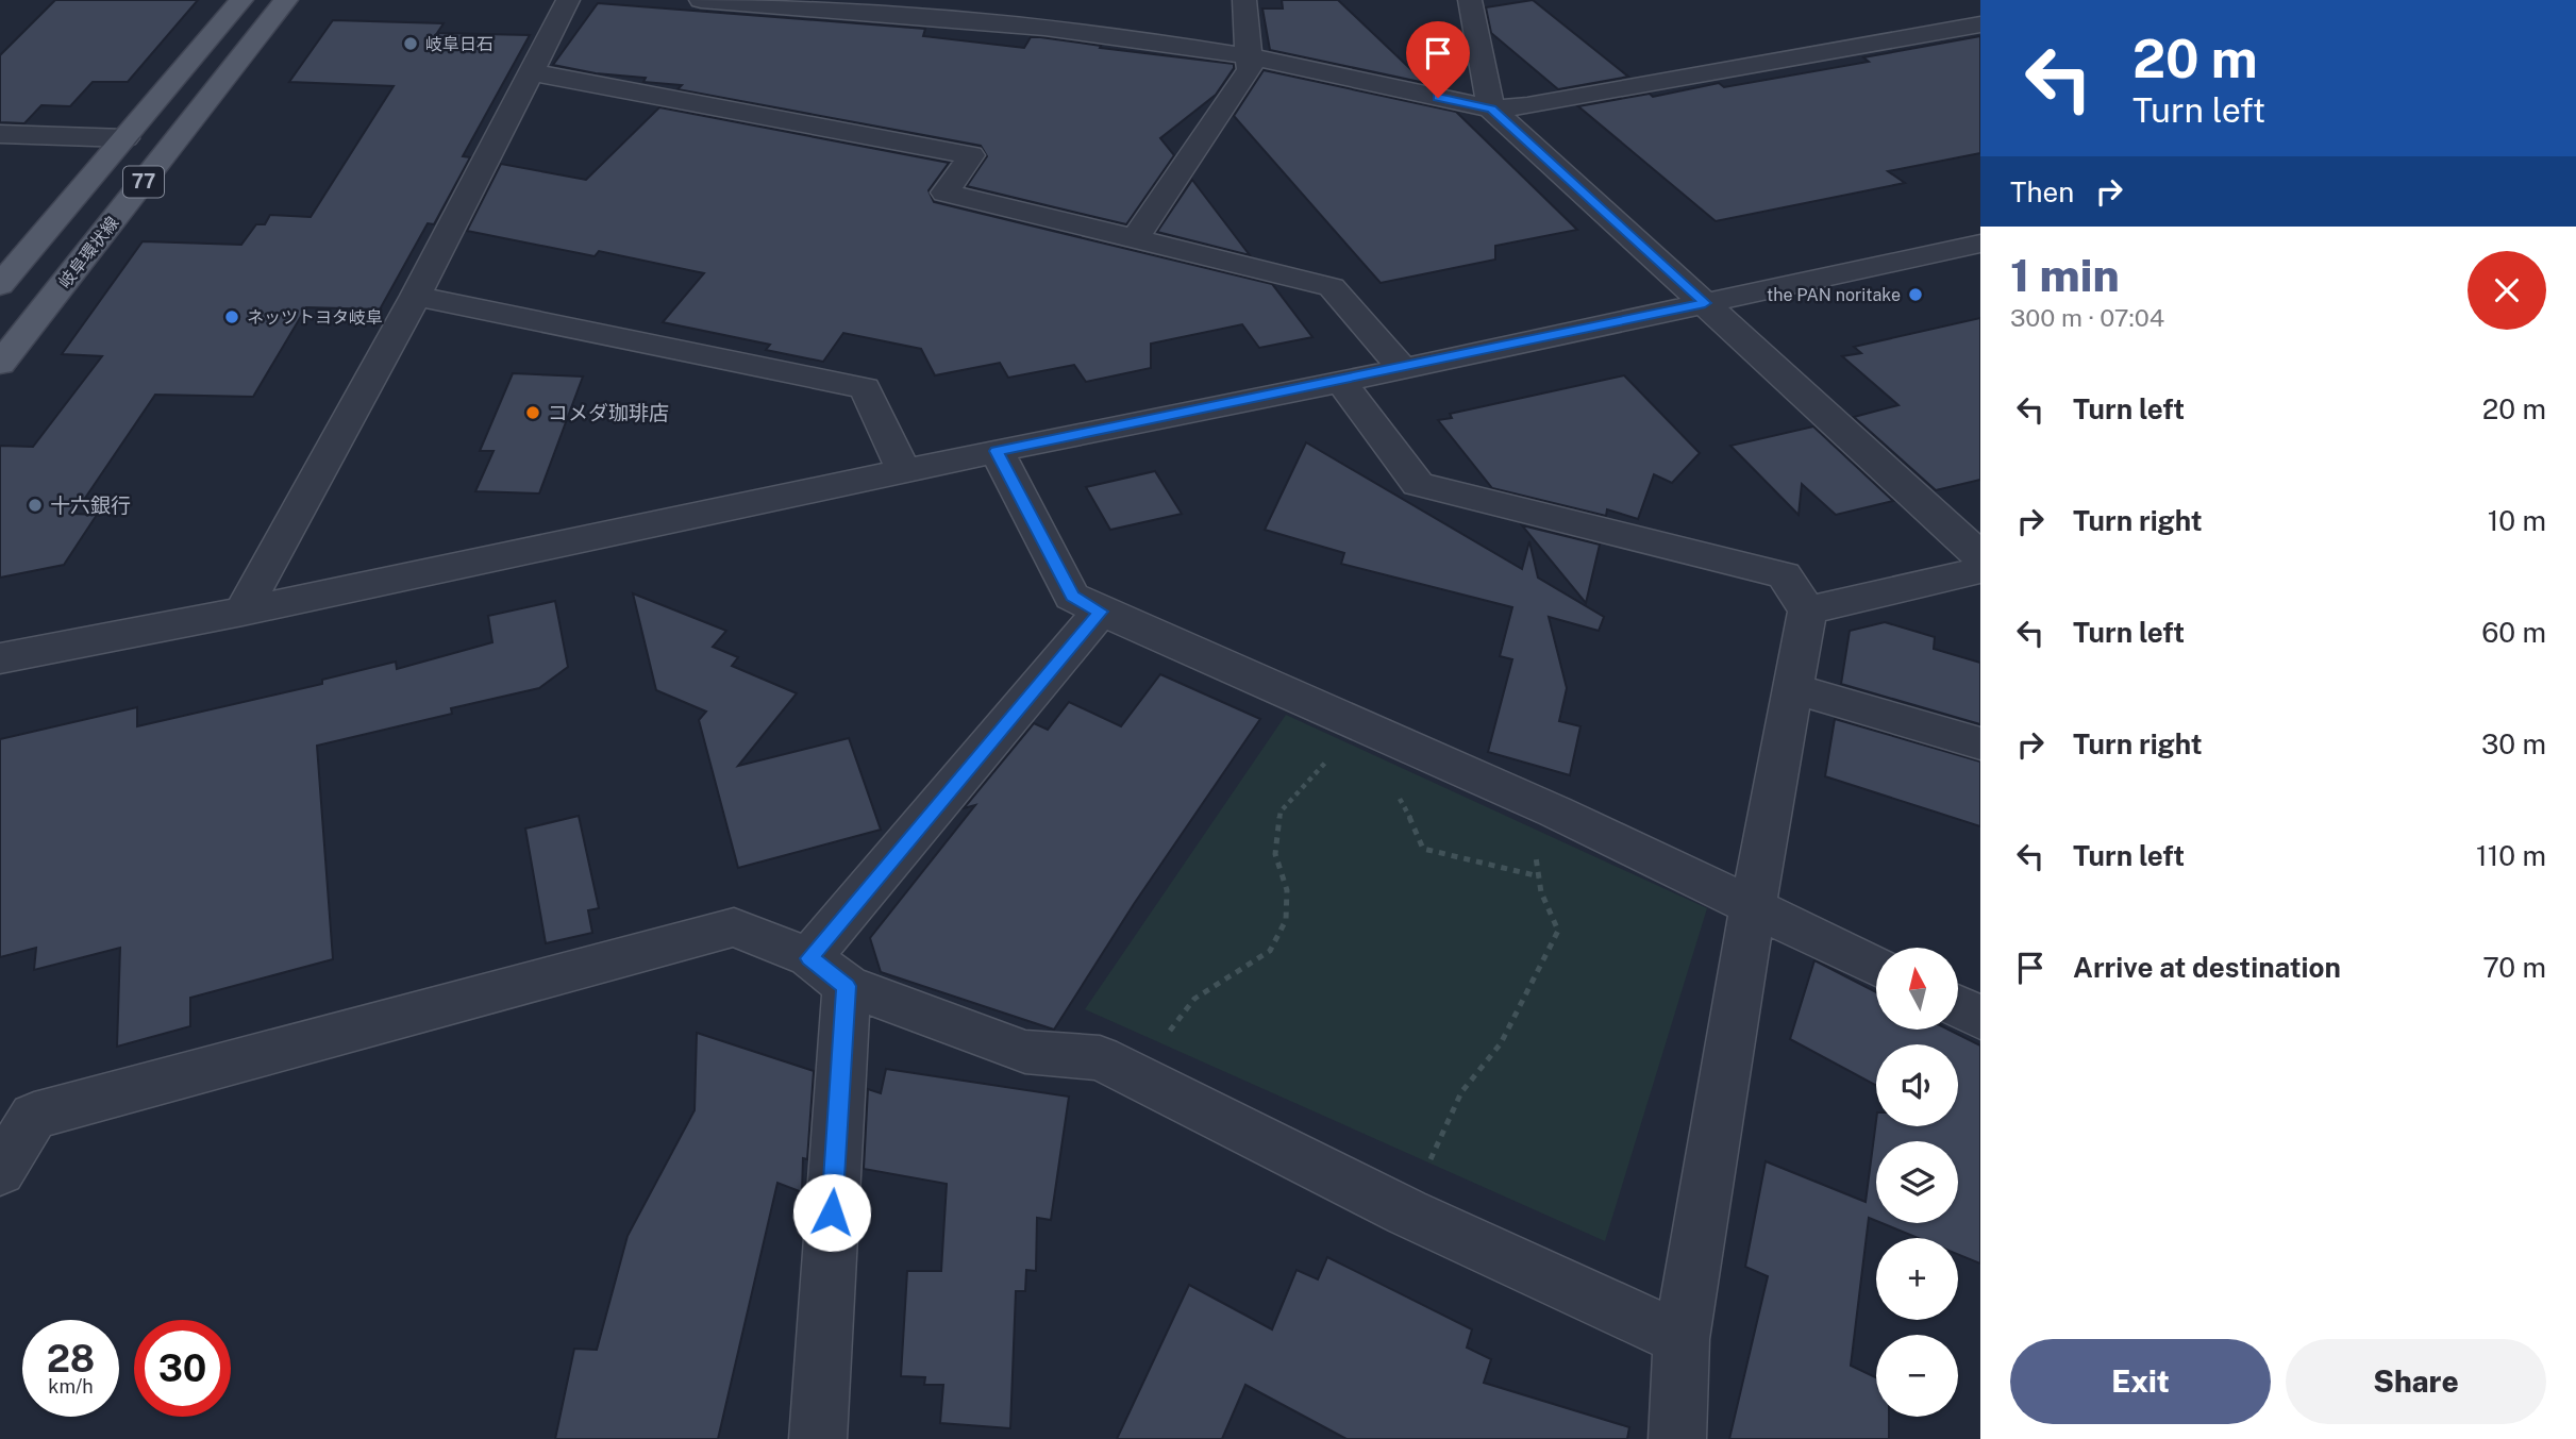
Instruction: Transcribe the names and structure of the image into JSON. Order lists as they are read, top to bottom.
{
  "streets": {
    "main road": ["77", "岐阜環状線"]
  },
  "places": [
    "岐阜日石",
    "the PAN noritake",
    "ネッツトヨタ岐阜",
    "コメダ珈琲店",
    "十六銀行"
  ],
  "north": "top",
  "page": {
    "turn": ["20 m", "Turn left"],
    "then": "Then",
    "heading": ["1 min", "300 m · 07:04"],
    "list": [
      {
        "name": "Turn left",
        "value": "20 m"
      },
      {
        "name": "Turn right",
        "value": "10 m"
      },
      {
        "name": "Turn left",
        "value": "60 m"
      },
      {
        "name": "Turn right",
        "value": "30 m"
      },
      {
        "name": "Turn left",
        "value": "110 m"
      },
      {
        "name": "Arrive at destination",
        "value": "70 m"
      }
    ],
    "map_buttons": ["+", "−"],
    "speed": "28 km/h",
    "limit": "30",
    "buttons": ["Exit", "Share"]
  }
}
